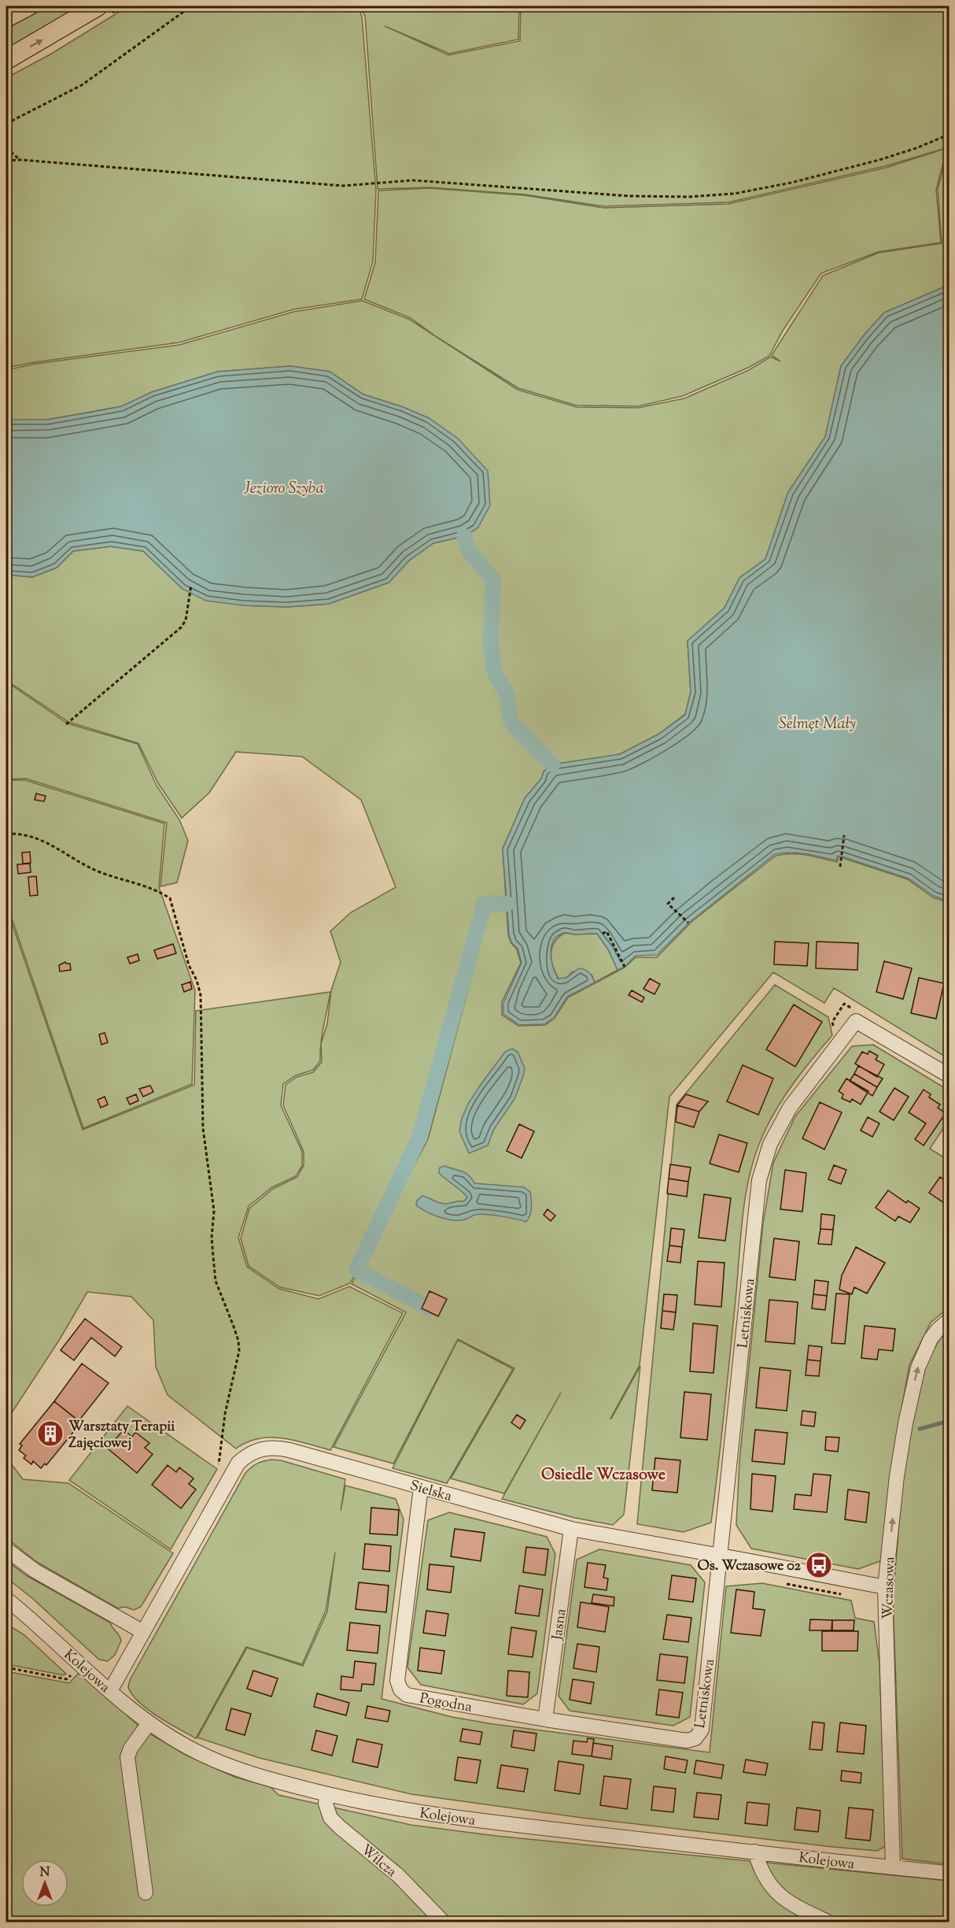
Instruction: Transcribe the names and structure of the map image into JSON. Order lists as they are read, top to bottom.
{
  "streets": {
    "street": [
      "Letniskowa",
      "Sielska",
      "Wczasowa",
      "Jasna",
      "Kolejowa",
      "Pogodna",
      "Wilcza"
    ]
  },
  "crossings": [
    ["Letniskowa", "Sielska"],
    ["Letniskowa", "Pogodna"],
    ["Sielska", "Wczasowa"],
    ["Sielska", "Jasna"],
    ["Sielska", "Kolejowa"],
    ["Sielska", "Pogodna"],
    ["Wczasowa", "Kolejowa"],
    ["Jasna", "Pogodna"],
    ["Kolejowa", "Wilcza"]
  ],
  "one_way": ["Wczasowa"],
  "districts": ["Osiedle Wczasowe"],
  "water": ["Jezioro Szyba", "Selmęt Mały"],
  "places": {
    "building": ["Warsztaty Terapii Zajęciowej"],
    "bus stop": ["Os. Wczasowe 02"]
  },
  "north": "top"
}
